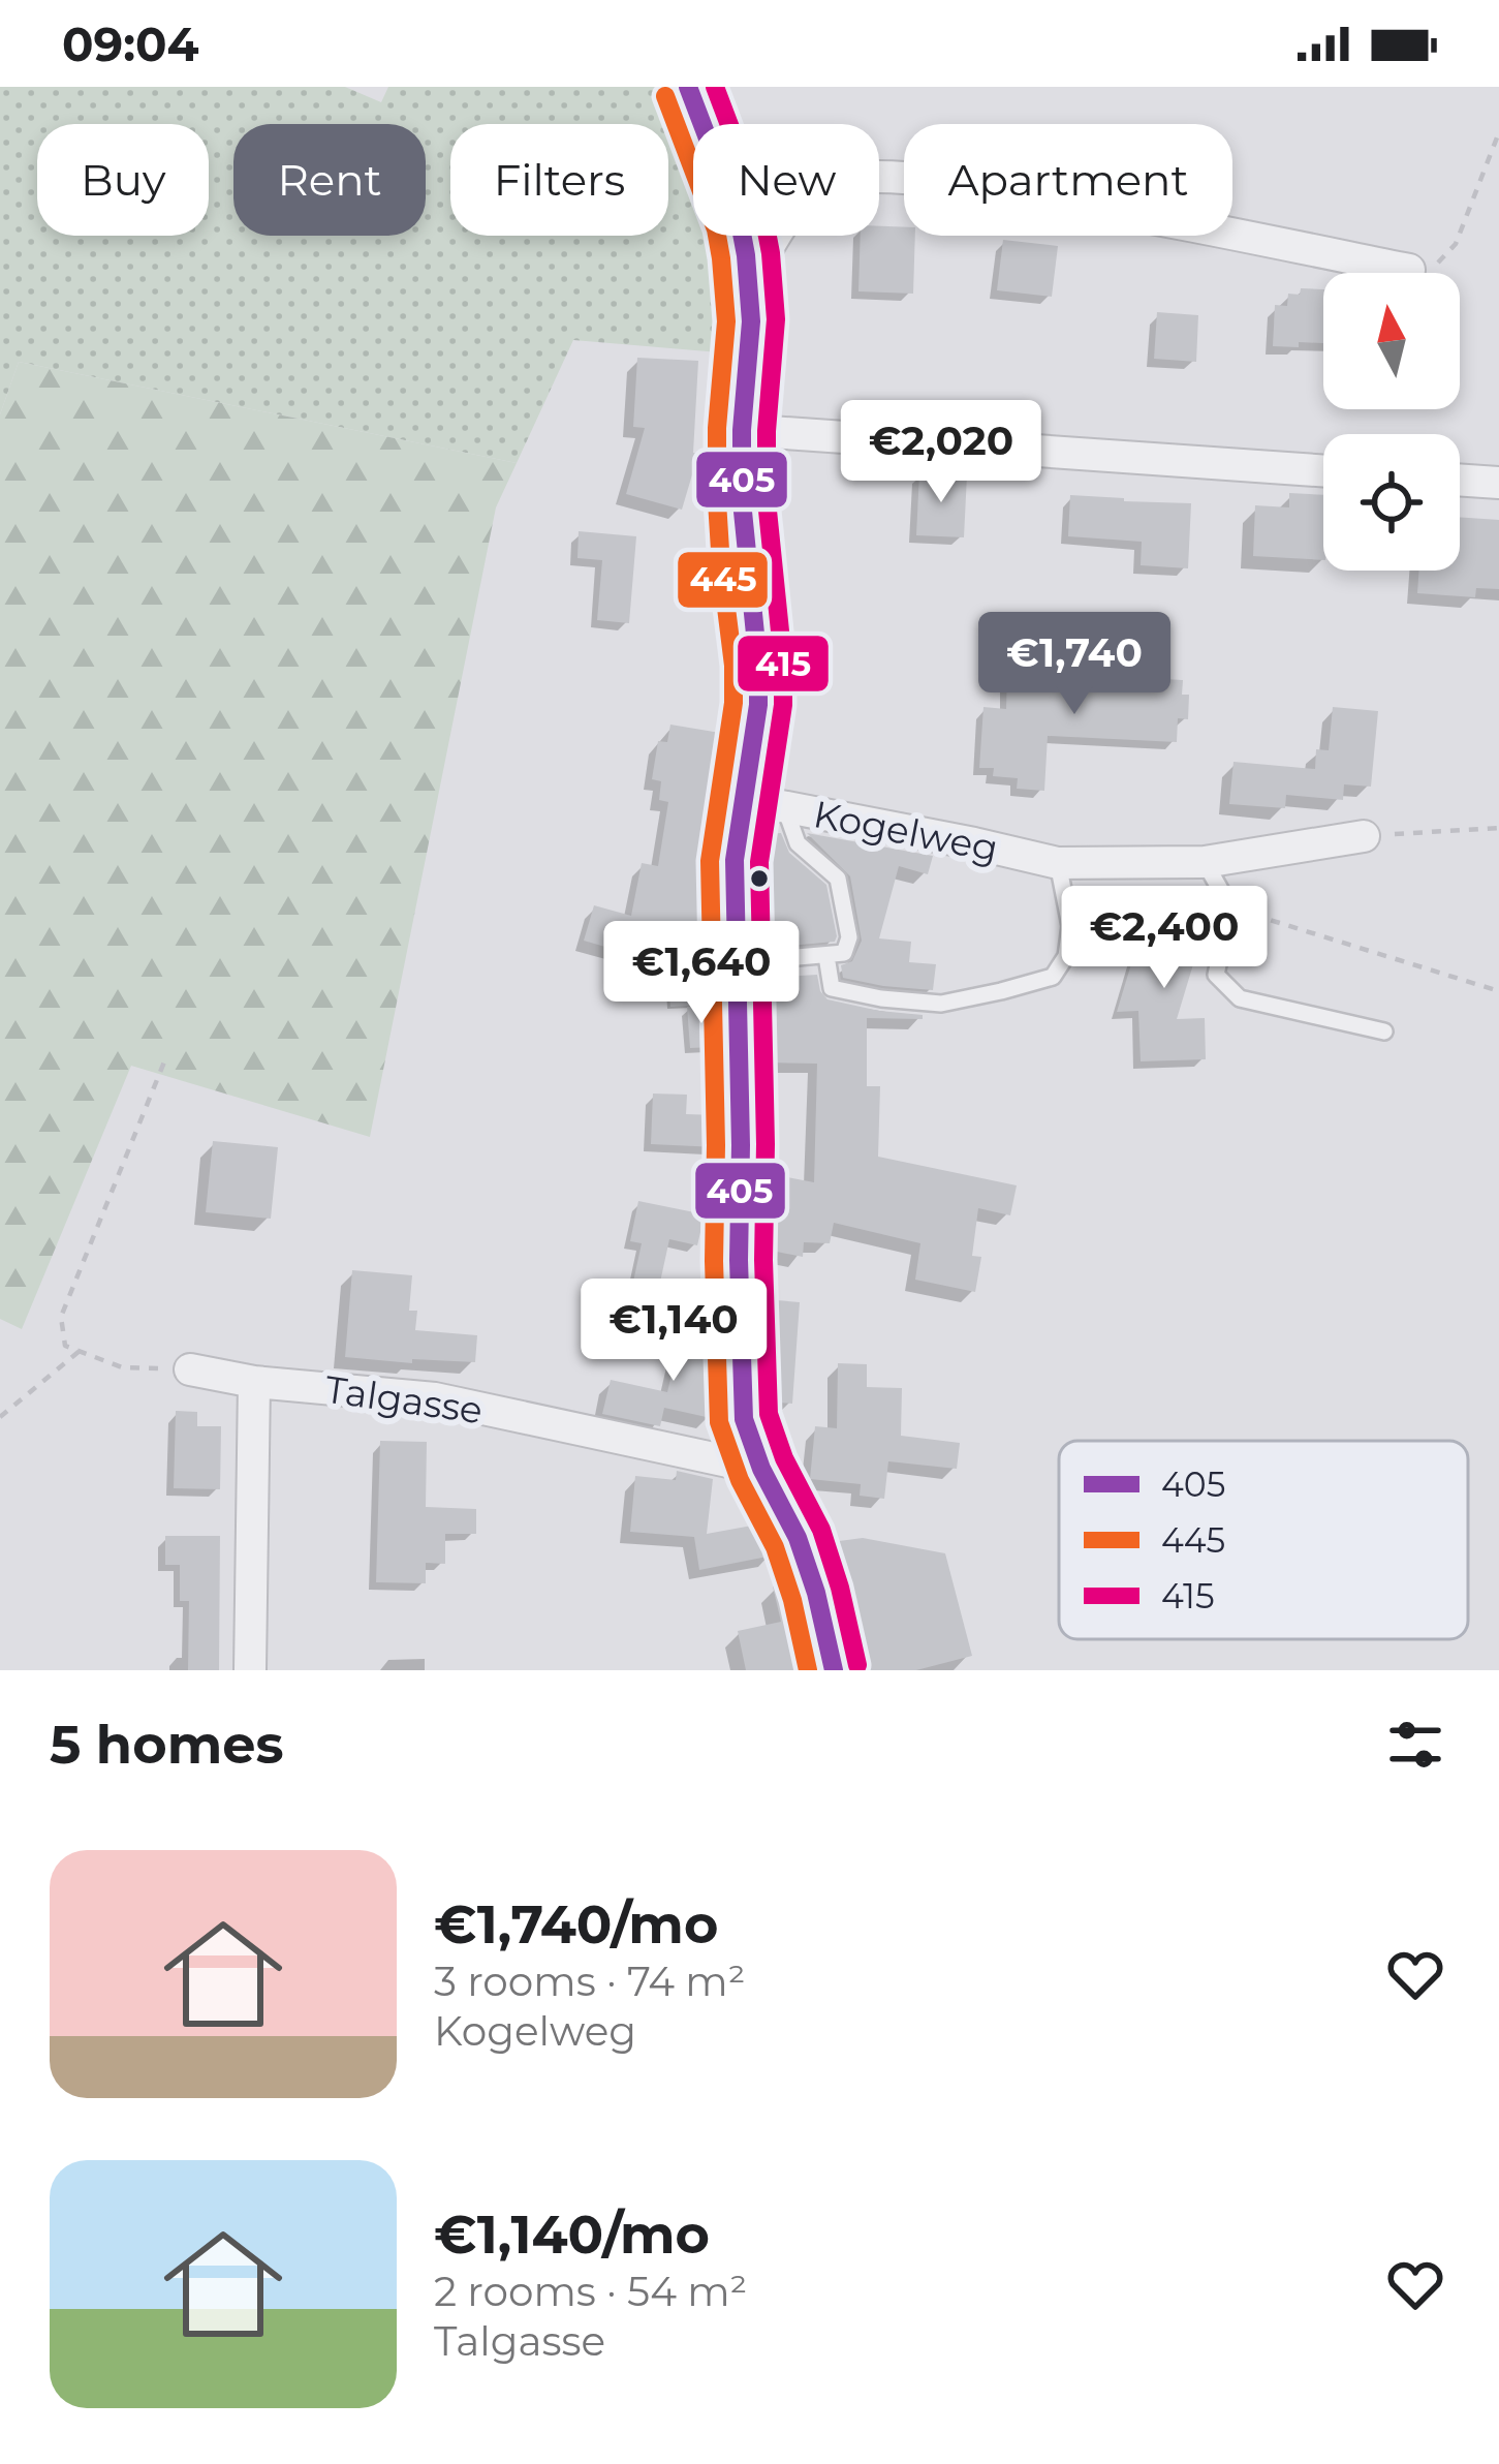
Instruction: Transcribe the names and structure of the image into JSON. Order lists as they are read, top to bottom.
{
  "streets": {
    "street": ["Kogelweg", "Talgasse"]
  },
  "lines": ["transit line 405", "transit line 415", "transit line 445"],
  "legend": ["405", "445", "415"],
  "north": "top",
  "page": {
    "status": "09:04",
    "chip": [
      "Buy",
      "Rent",
      "Filters",
      "New",
      "Apartment"
    ],
    "price": [
      "€2,020",
      "€1,740",
      "€2,400",
      "€1,640",
      "€1,140"
    ],
    "heading": "5 homes",
    "list": [
      {
        "name": "€1,740/mo",
        "note": "3 rooms · 74 m² · Kogelweg"
      },
      {
        "name": "€1,140/mo",
        "note": "2 rooms · 54 m² · Talgasse"
      }
    ]
  }
}
